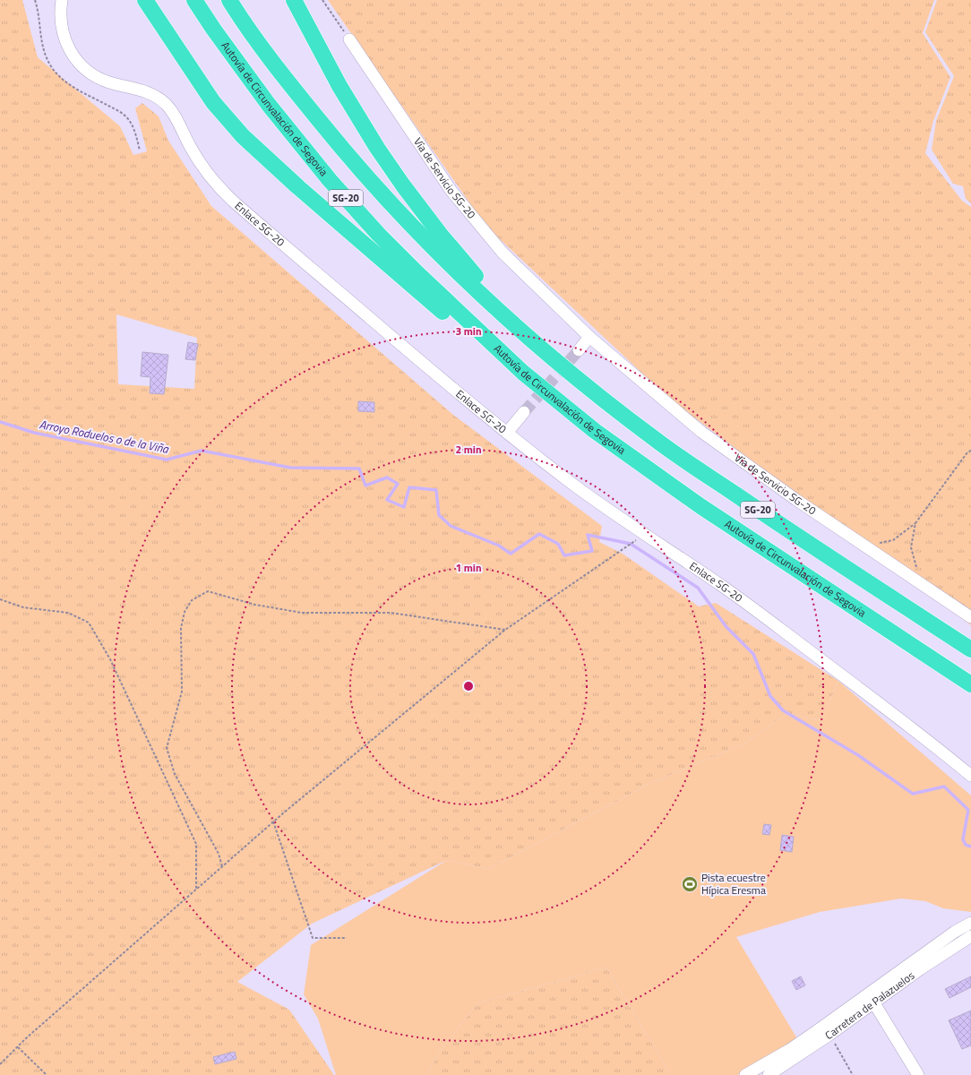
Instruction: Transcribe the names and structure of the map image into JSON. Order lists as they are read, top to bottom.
{
  "streets": {
    "highway": ["Autovía de Circunvalación de Segovia", "SG-20"],
    "street": ["Vía de Servicio SG-20", "Enlace SG-20", "Carretera de Palazuelos"]
  },
  "water": ["Arroyo Roduelos o de la Viña"],
  "places": {
    "sports": ["Pista ecuestre Hípica Eresma"]
  },
  "rings": ["3 min", "2 min", "1 min"]
}
